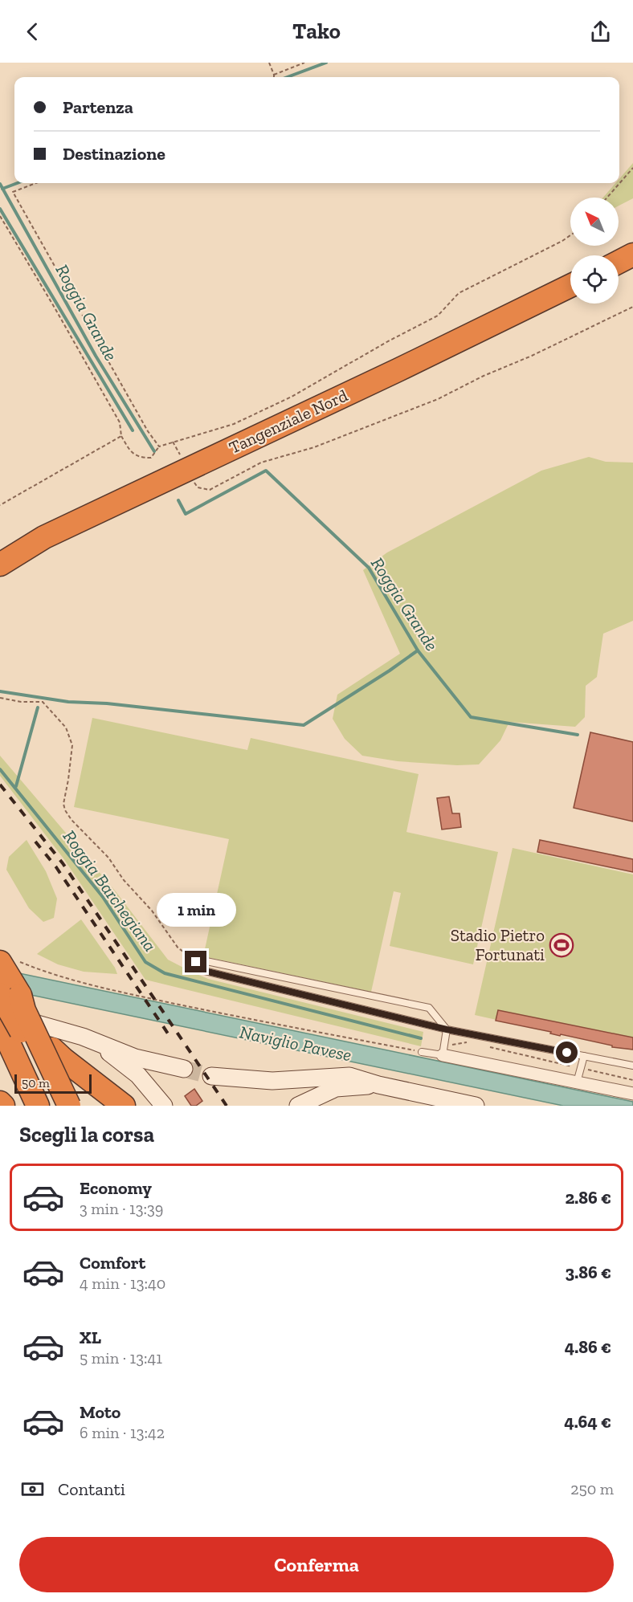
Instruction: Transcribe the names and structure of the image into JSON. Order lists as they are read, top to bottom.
{
  "streets": {
    "highway": ["Tangenziale Nord"]
  },
  "water": ["Roggia Grande", "Roggia Barchegiana", "Naviglio Pavese"],
  "places": {
    "sports": ["Stadio Pietro Fortunati"]
  },
  "scale_bar": "50 m",
  "north": "top left",
  "page": {
    "header": "Tako",
    "banner": ["Partenza", "Destinazione"],
    "bubble": "1 min",
    "scale": "50 m",
    "heading": "Scegli la corsa",
    "list": [
      {
        "name": "Economy",
        "note": "3 min · 13:39",
        "value": "2.86 €"
      },
      {
        "name": "Comfort",
        "note": "4 min · 13:40",
        "value": "3.86 €"
      },
      {
        "name": "XL",
        "note": "5 min · 13:41",
        "value": "4.86 €"
      },
      {
        "name": "Moto",
        "note": "6 min · 13:42",
        "value": "4.64 €"
      }
    ],
    "pay": ["Contanti", "250 m"],
    "buttons": "Conferma"
  }
}
